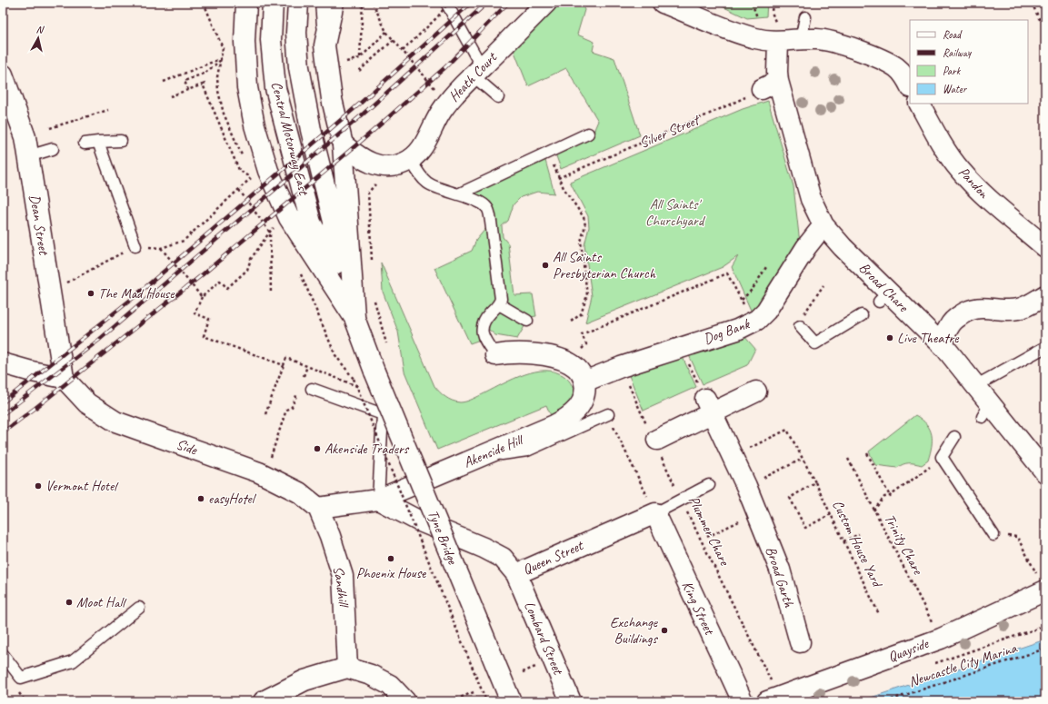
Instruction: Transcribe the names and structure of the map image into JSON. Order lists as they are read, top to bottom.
{
  "streets": {
    "main road": [
      "Heath Court",
      "Central Motorway East",
      "Pandon",
      "Dean Street",
      "Broad Chare",
      "Dog Bank",
      "Side",
      "Akenside Hill",
      "Tyne Bridge",
      "Queen Street",
      "Broad Garth",
      "Sandhill",
      "King Street",
      "Lombard Street",
      "Quayside"
    ],
    "path": [
      "Silver Street",
      "Plummer Chare",
      "Custom House Yard",
      "Trinity Chare",
      "Newcastle City Marina"
    ]
  },
  "crossings": [
    ["Silver Street", "Broad Chare"],
    ["Central Motorway East", "Tyne Bridge"],
    ["Dean Street", "Side"],
    ["Broad Chare", "Dog Bank"],
    ["Dog Bank", "Akenside Hill"],
    ["Side", "Sandhill"],
    ["Akenside Hill", "Queen Street"],
    ["Plummer Chare", "Quayside"],
    ["Custom House Yard", "Broad Garth"],
    ["Trinity Chare", "Quayside"],
    ["Queen Street", "King Street"],
    ["Queen Street", "Lombard Street"]
  ],
  "parks": ["All Saints' Churchyard"],
  "places": [
    "All Saints Presbyterian Church",
    "The Mad House",
    "Live Theatre",
    "Akenside Traders",
    "Vermont Hotel",
    "easyHotel",
    "Phoenix House",
    "Moot Hall",
    "Exchange Buildings"
  ],
  "legend": [
    "Road",
    "Railway",
    "Park",
    "Water"
  ],
  "north": "top"
}
